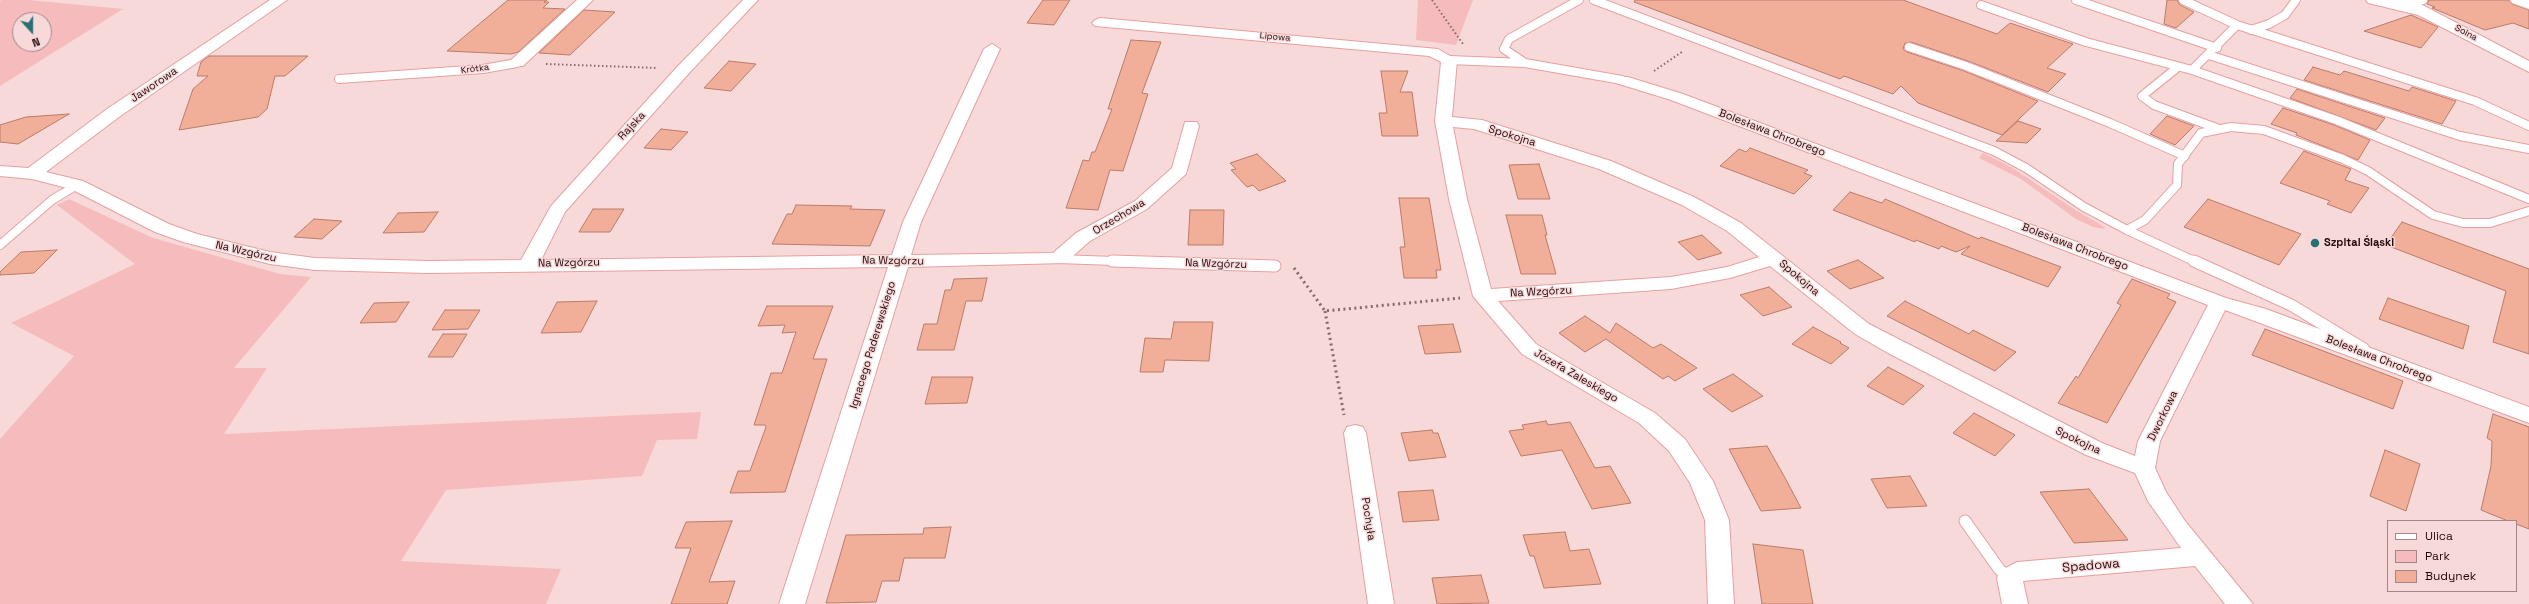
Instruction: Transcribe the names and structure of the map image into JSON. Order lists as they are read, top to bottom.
{
  "streets": {
    "street": [
      "Solna",
      "Lipowa",
      "Jaworowa",
      "Rajska",
      "Bolesława Chrobrego",
      "Spokojna",
      "Orzechowa",
      "Na Wzgórzu",
      "Ignacego Paderewskiego",
      "Józefa Zaleskiego",
      "Dworkowa",
      "Pochyła",
      "Spadowa"
    ],
    "lane": ["Krótka"]
  },
  "crossings": [
    ["Lipowa", "Józefa Zaleskiego"],
    ["Jaworowa", "Na Wzgórzu"],
    ["Rajska", "Na Wzgórzu"],
    ["Bolesława Chrobrego", "Dworkowa"],
    ["Spokojna", "Na Wzgórzu"],
    ["Spokojna", "Józefa Zaleskiego"],
    ["Spokojna", "Dworkowa"],
    ["Orzechowa", "Na Wzgórzu"],
    ["Na Wzgórzu", "Ignacego Paderewskiego"],
    ["Na Wzgórzu", "Józefa Zaleskiego"]
  ],
  "places": ["Szpital Śląski"],
  "legend": ["Ulica", "Park", "Budynek"],
  "north": "bottom"
}
